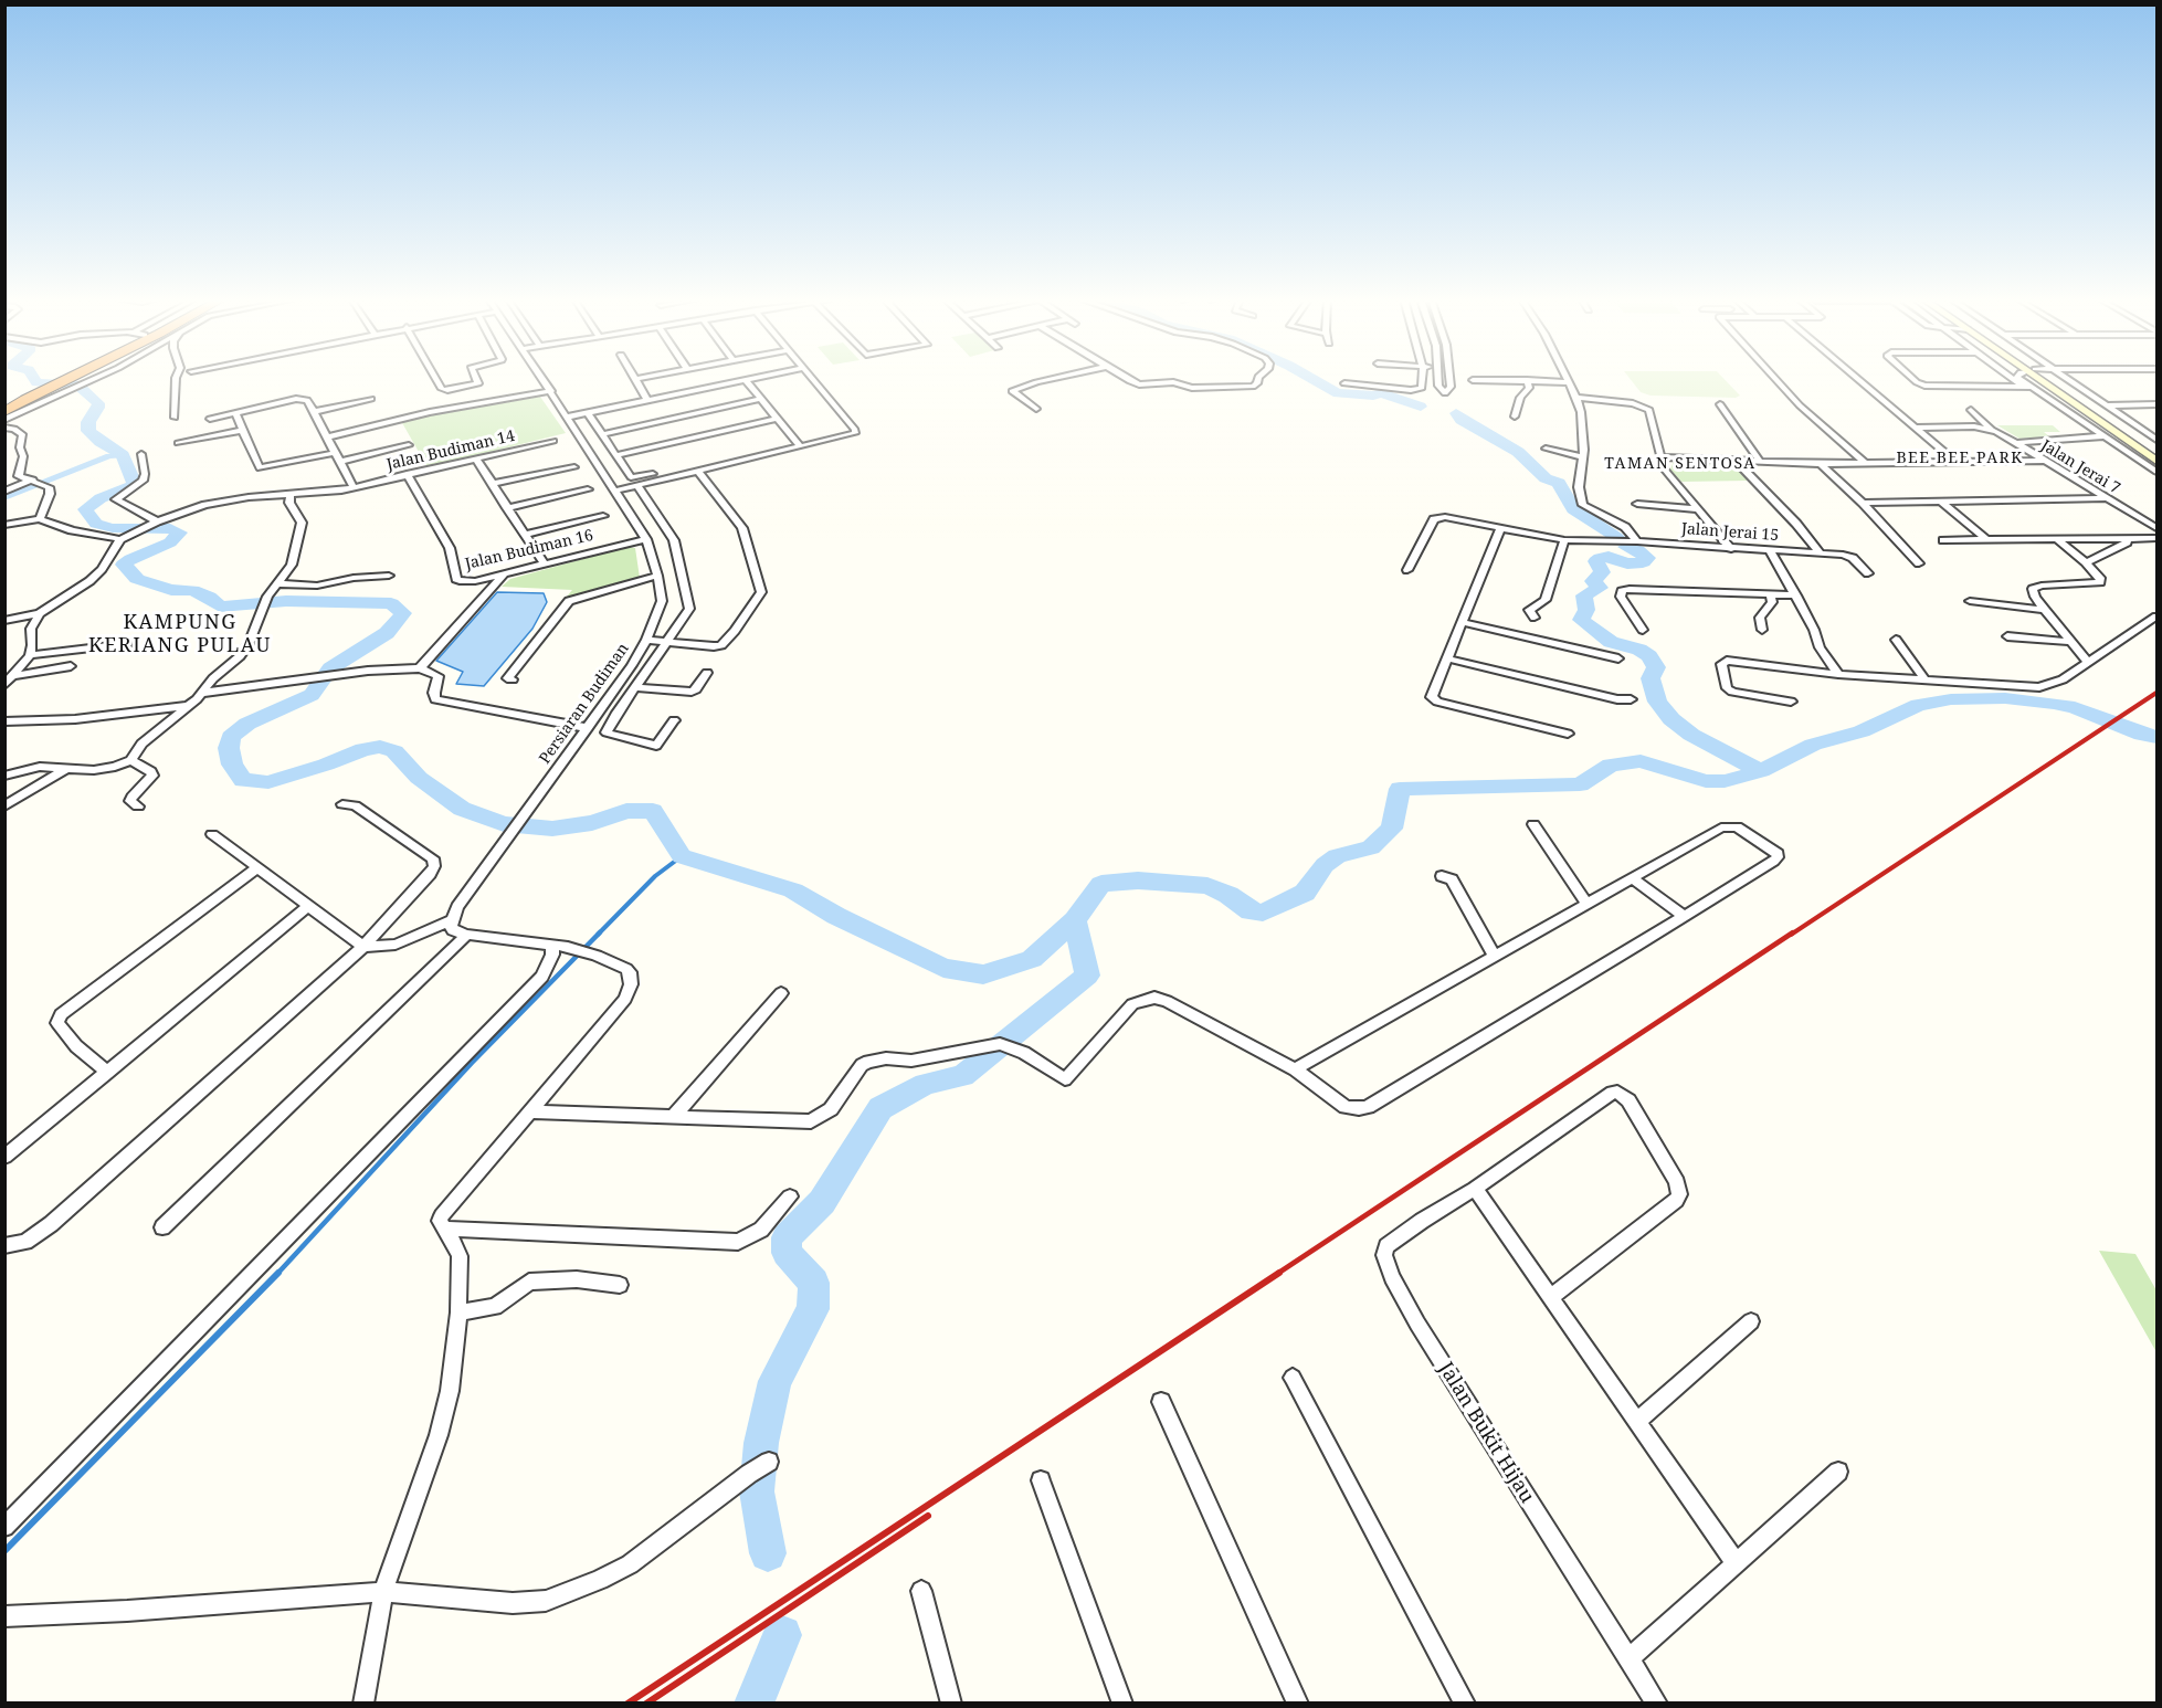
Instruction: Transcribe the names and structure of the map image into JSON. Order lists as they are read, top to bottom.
{
  "streets": {
    "street": [
      "Jalan Budiman 14",
      "Jalan Jerai 7",
      "Jalan Jerai 15",
      "Jalan Budiman 16",
      "Persiaran Budiman",
      "Jalan Bukit Hijau"
    ]
  },
  "crossings": [
    ["Jalan Budiman 14", "Jalan Budiman 16"],
    ["Jalan Budiman 16", "Persiaran Budiman"]
  ],
  "districts": ["BEE BEE PARK", "TAMAN SENTOSA", "KAMPUNG KERIANG PULAU"]
}
